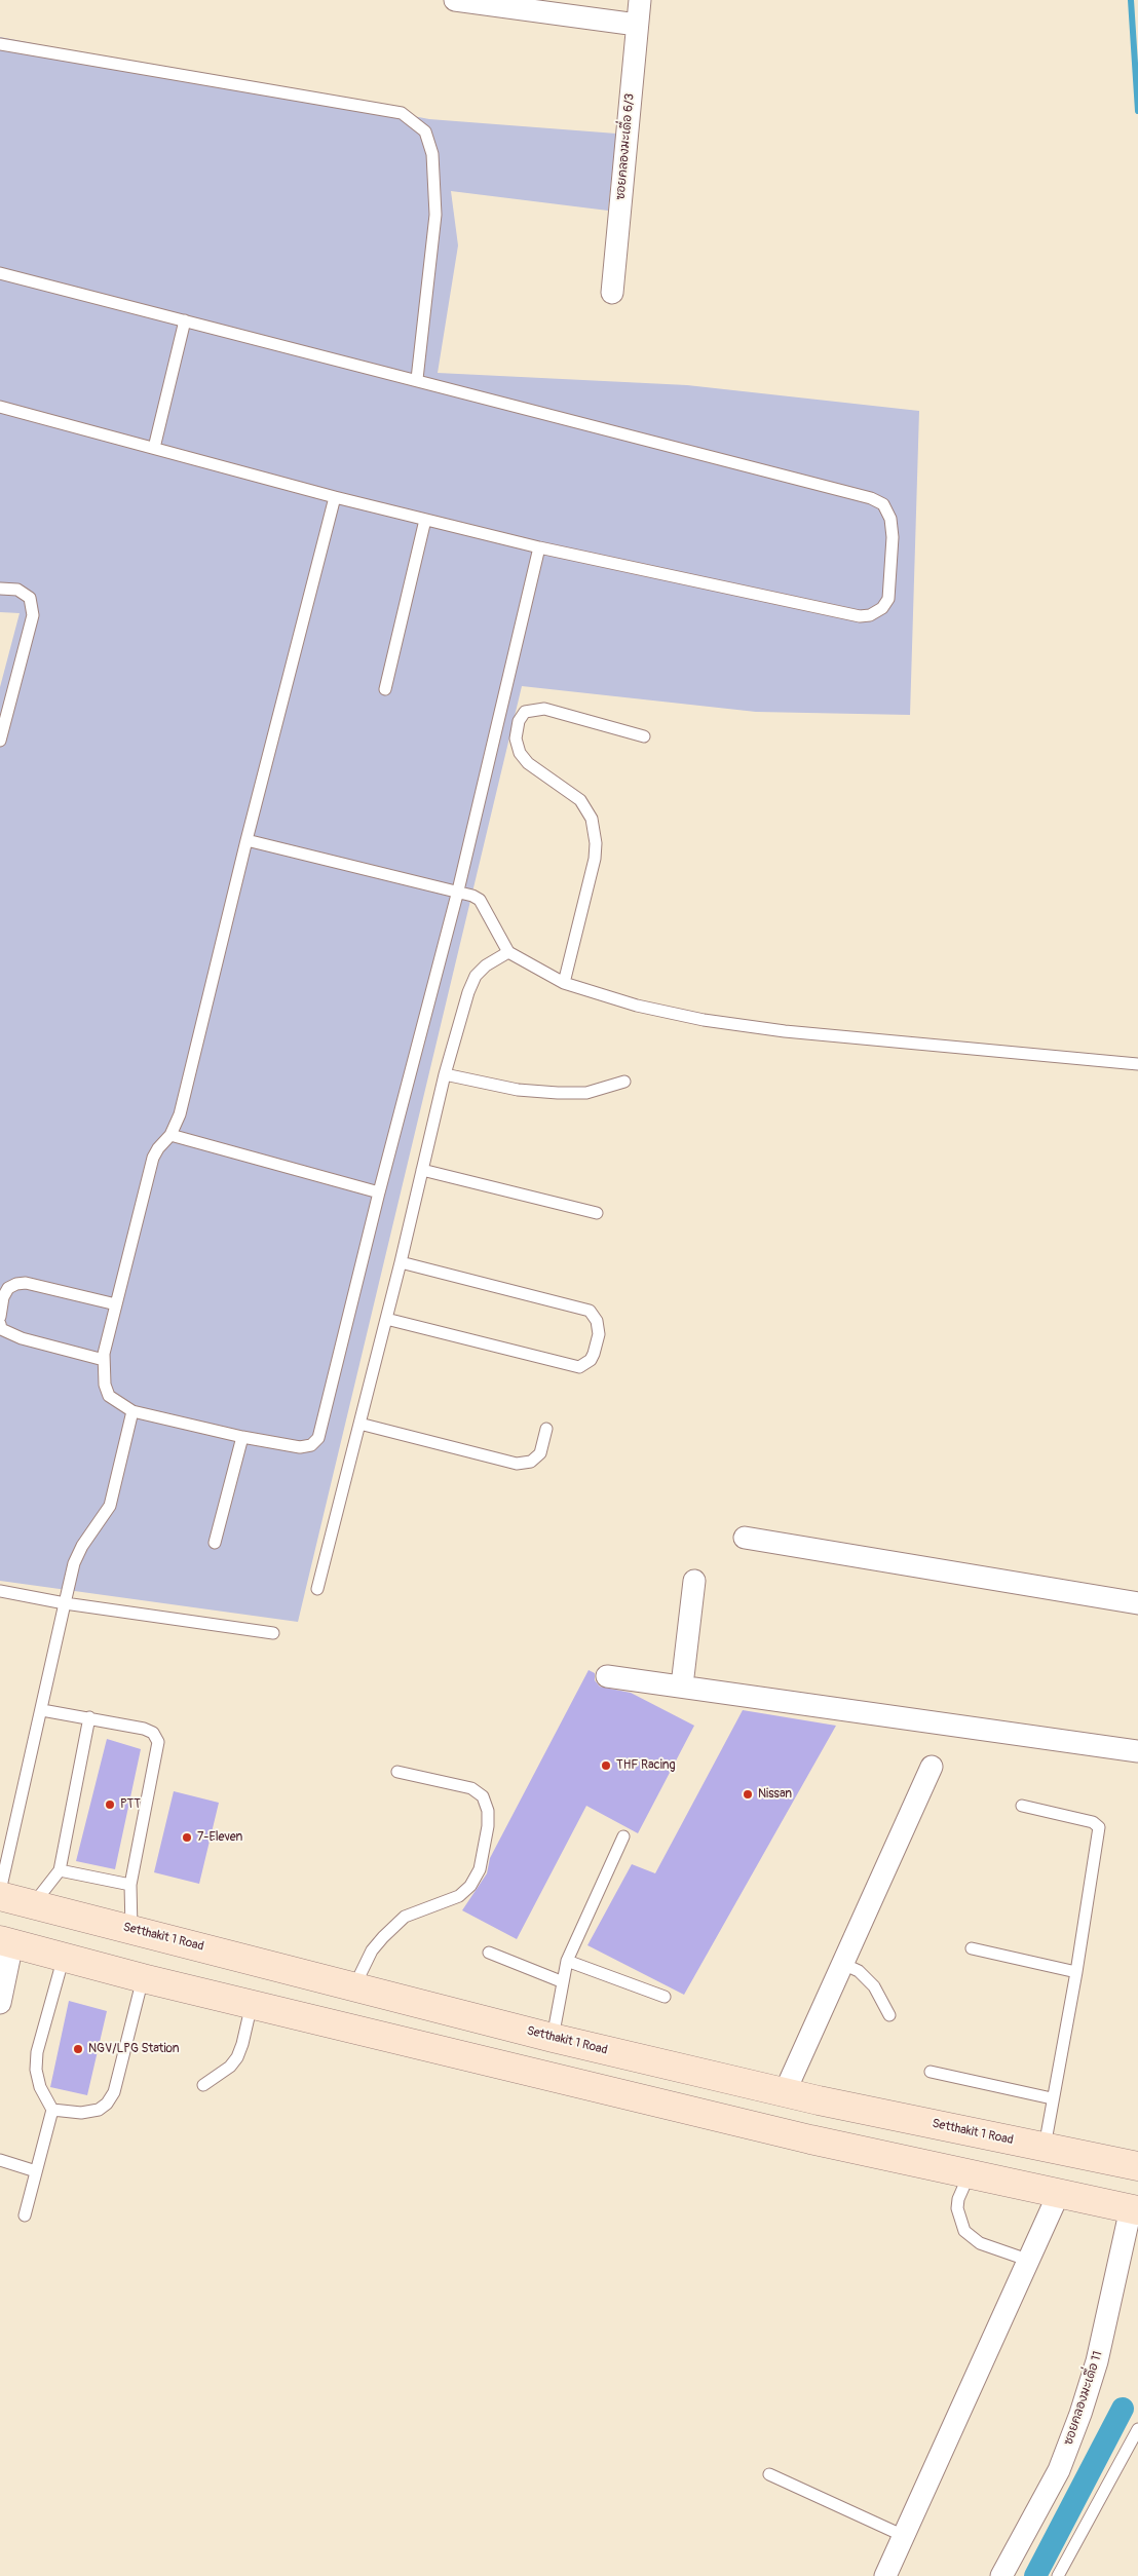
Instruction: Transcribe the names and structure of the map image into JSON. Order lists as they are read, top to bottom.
{
  "streets": {
    "main road": ["Setthakit 1 Road"],
    "street": ["ซอยคลองมะเดื่อ 6/3", "ซอยคลองมะเดื่อ 11"]
  },
  "places": [
    "THF Racing",
    "Nissan",
    "PTT",
    "7-Eleven",
    "NGV/LPG Station"
  ]
}
